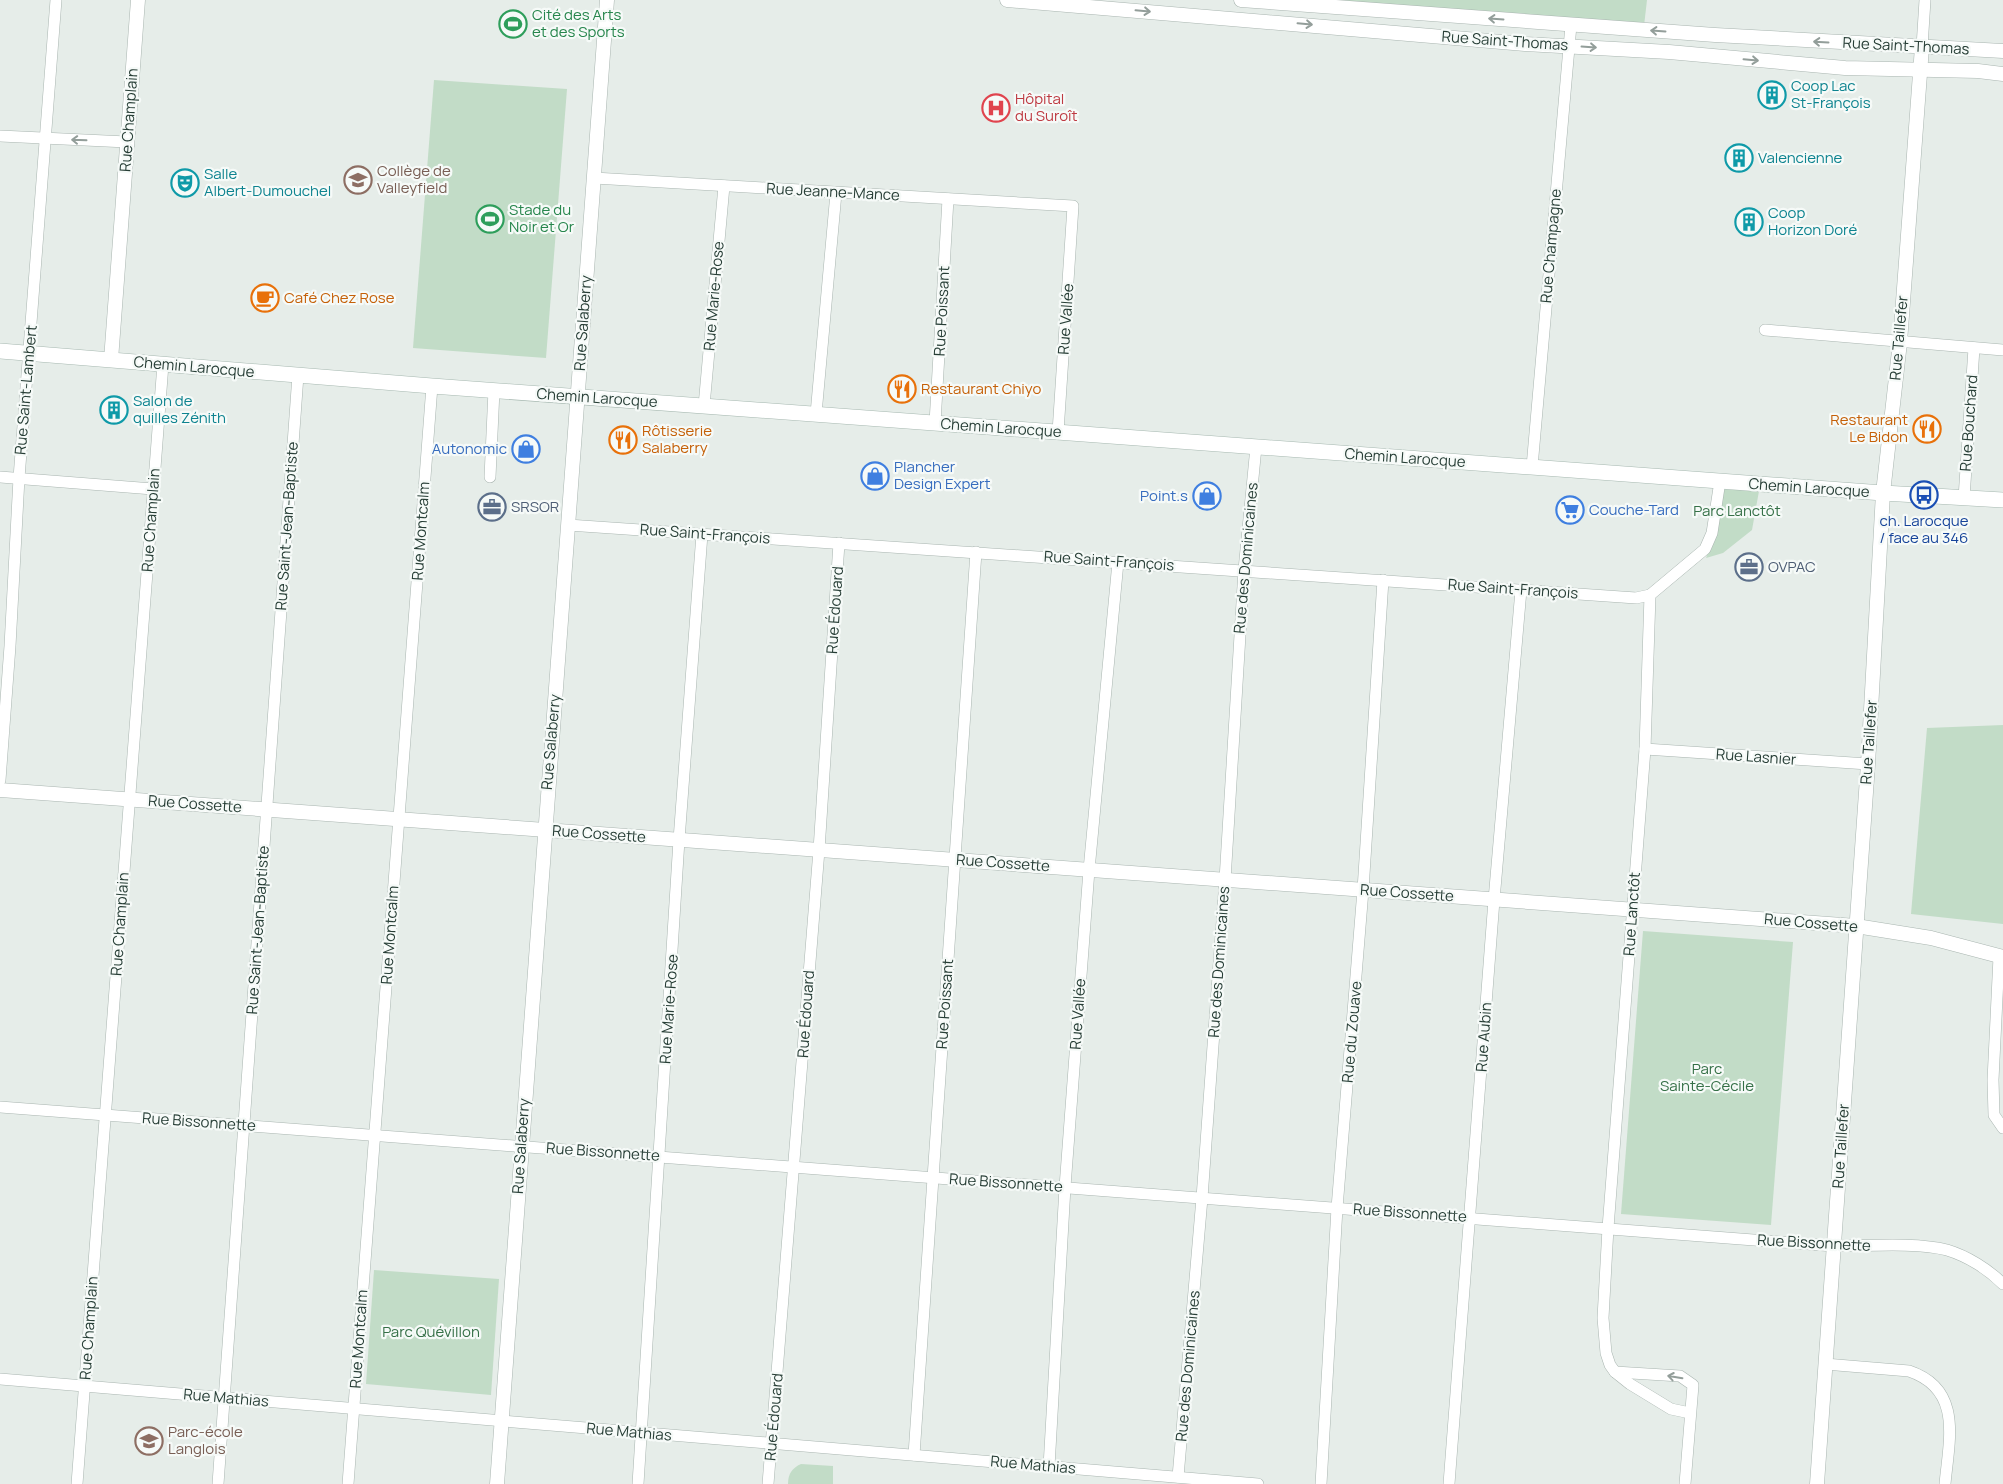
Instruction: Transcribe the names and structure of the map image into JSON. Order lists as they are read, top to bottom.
{
  "streets": {
    "main road": ["Chemin Larocque"],
    "street": [
      "Rue Saint-Thomas",
      "Rue Champlain",
      "Rue Jeanne-Mance",
      "Rue Champagne",
      "Rue Marie-Rose",
      "Rue Poissant",
      "Rue Vallée",
      "Rue Salaberry",
      "Rue Taillefer",
      "Rue Saint-Lambert",
      "Rue Bouchard",
      "Rue Saint-Jean-Baptiste",
      "Rue Montcalm",
      "Rue Saint-François",
      "Rue des Dominicaines",
      "Rue Édouard",
      "Rue Lasnier",
      "Rue Cossette",
      "Rue Lanctôt",
      "Rue du Zouave",
      "Rue Aubin",
      "Rue Bissonnette",
      "Rue Mathias"
    ]
  },
  "crossings": [
    ["Rue Saint-Thomas", "Rue Champagne"],
    ["Rue Saint-Thomas", "Rue Taillefer"],
    ["Rue Champlain", "Chemin Larocque"],
    ["Rue Champlain", "Rue Cossette"],
    ["Rue Champlain", "Rue Bissonnette"],
    ["Rue Champlain", "Rue Mathias"],
    ["Rue Jeanne-Mance", "Rue Marie-Rose"],
    ["Rue Jeanne-Mance", "Rue Poissant"],
    ["Rue Jeanne-Mance", "Rue Vallée"],
    ["Rue Jeanne-Mance", "Rue Salaberry"],
    ["Rue Champagne", "Chemin Larocque"],
    ["Rue Marie-Rose", "Chemin Larocque"],
    ["Rue Marie-Rose", "Rue Saint-François"],
    ["Rue Marie-Rose", "Rue Cossette"],
    ["Rue Marie-Rose", "Rue Bissonnette"],
    ["Rue Marie-Rose", "Rue Mathias"],
    ["Rue Poissant", "Chemin Larocque"],
    ["Rue Poissant", "Rue Saint-François"],
    ["Rue Poissant", "Rue Cossette"],
    ["Rue Poissant", "Rue Bissonnette"],
    ["Rue Poissant", "Rue Mathias"],
    ["Rue Vallée", "Chemin Larocque"],
    ["Rue Vallée", "Rue Saint-François"],
    ["Rue Vallée", "Rue Cossette"],
    ["Rue Vallée", "Rue Bissonnette"],
    ["Rue Vallée", "Rue Mathias"],
    ["Rue Salaberry", "Chemin Larocque"],
    ["Rue Salaberry", "Rue Saint-François"],
    ["Rue Salaberry", "Rue Cossette"],
    ["Rue Salaberry", "Rue Bissonnette"],
    ["Rue Salaberry", "Rue Mathias"],
    ["Rue Taillefer", "Chemin Larocque"],
    ["Rue Taillefer", "Rue Lasnier"],
    ["Rue Taillefer", "Rue Cossette"],
    ["Rue Taillefer", "Rue Bissonnette"],
    ["Chemin Larocque", "Rue Saint-Lambert"],
    ["Chemin Larocque", "Rue Bouchard"],
    ["Chemin Larocque", "Rue Saint-Jean-Baptiste"],
    ["Chemin Larocque", "Rue Montcalm"],
    ["Chemin Larocque", "Rue des Dominicaines"],
    ["Rue Saint-Jean-Baptiste", "Rue Cossette"],
    ["Rue Saint-Jean-Baptiste", "Rue Bissonnette"],
    ["Rue Saint-Jean-Baptiste", "Rue Mathias"],
    ["Rue Montcalm", "Rue Cossette"],
    ["Rue Montcalm", "Rue Bissonnette"],
    ["Rue Montcalm", "Rue Mathias"],
    ["Rue Saint-François", "Rue des Dominicaines"],
    ["Rue Saint-François", "Rue Édouard"],
    ["Rue Saint-François", "Rue Lanctôt"],
    ["Rue Saint-François", "Rue du Zouave"],
    ["Rue Saint-François", "Rue Aubin"],
    ["Rue des Dominicaines", "Rue Cossette"],
    ["Rue des Dominicaines", "Rue Bissonnette"],
    ["Rue des Dominicaines", "Rue Mathias"],
    ["Rue Édouard", "Rue Cossette"],
    ["Rue Édouard", "Rue Bissonnette"],
    ["Rue Édouard", "Rue Mathias"],
    ["Rue Lasnier", "Rue Lanctôt"],
    ["Rue Cossette", "Rue Lanctôt"],
    ["Rue Cossette", "Rue du Zouave"],
    ["Rue Cossette", "Rue Aubin"],
    ["Rue Lanctôt", "Rue Bissonnette"],
    ["Rue du Zouave", "Rue Bissonnette"],
    ["Rue Aubin", "Rue Bissonnette"]
  ],
  "parks": ["Parc Lanctôt", "Parc Sainte-Cécile", "Parc Quévillon"],
  "places": {
    "sports": ["Cité des Arts et des Sports", "Stade du Noir et Or"],
    "building": [
      "Coop Lac St-François",
      "Valencienne",
      "Coop Horizon Doré",
      "Salon de quilles Zénith"
    ],
    "hospital": ["Hôpital du Suroît"],
    "school or university": ["Collège de Valleyfield", "Parc-école Langlois"],
    "theatre": ["Salle Albert-Dumouchel"],
    "cafe": ["Café Chez Rose"],
    "restaurant": ["Restaurant Chiyo", "Restaurant Le Bidon", "Rôtisserie Salaberry"],
    "shop": ["Autonomic", "Plancher Design Expert", "Point.s"],
    "bus stop": ["ch. Larocque / face au 346"],
    "office": ["SRSOR", "OVPAC"],
    "supermarket": ["Couche-Tard"]
  }
}
